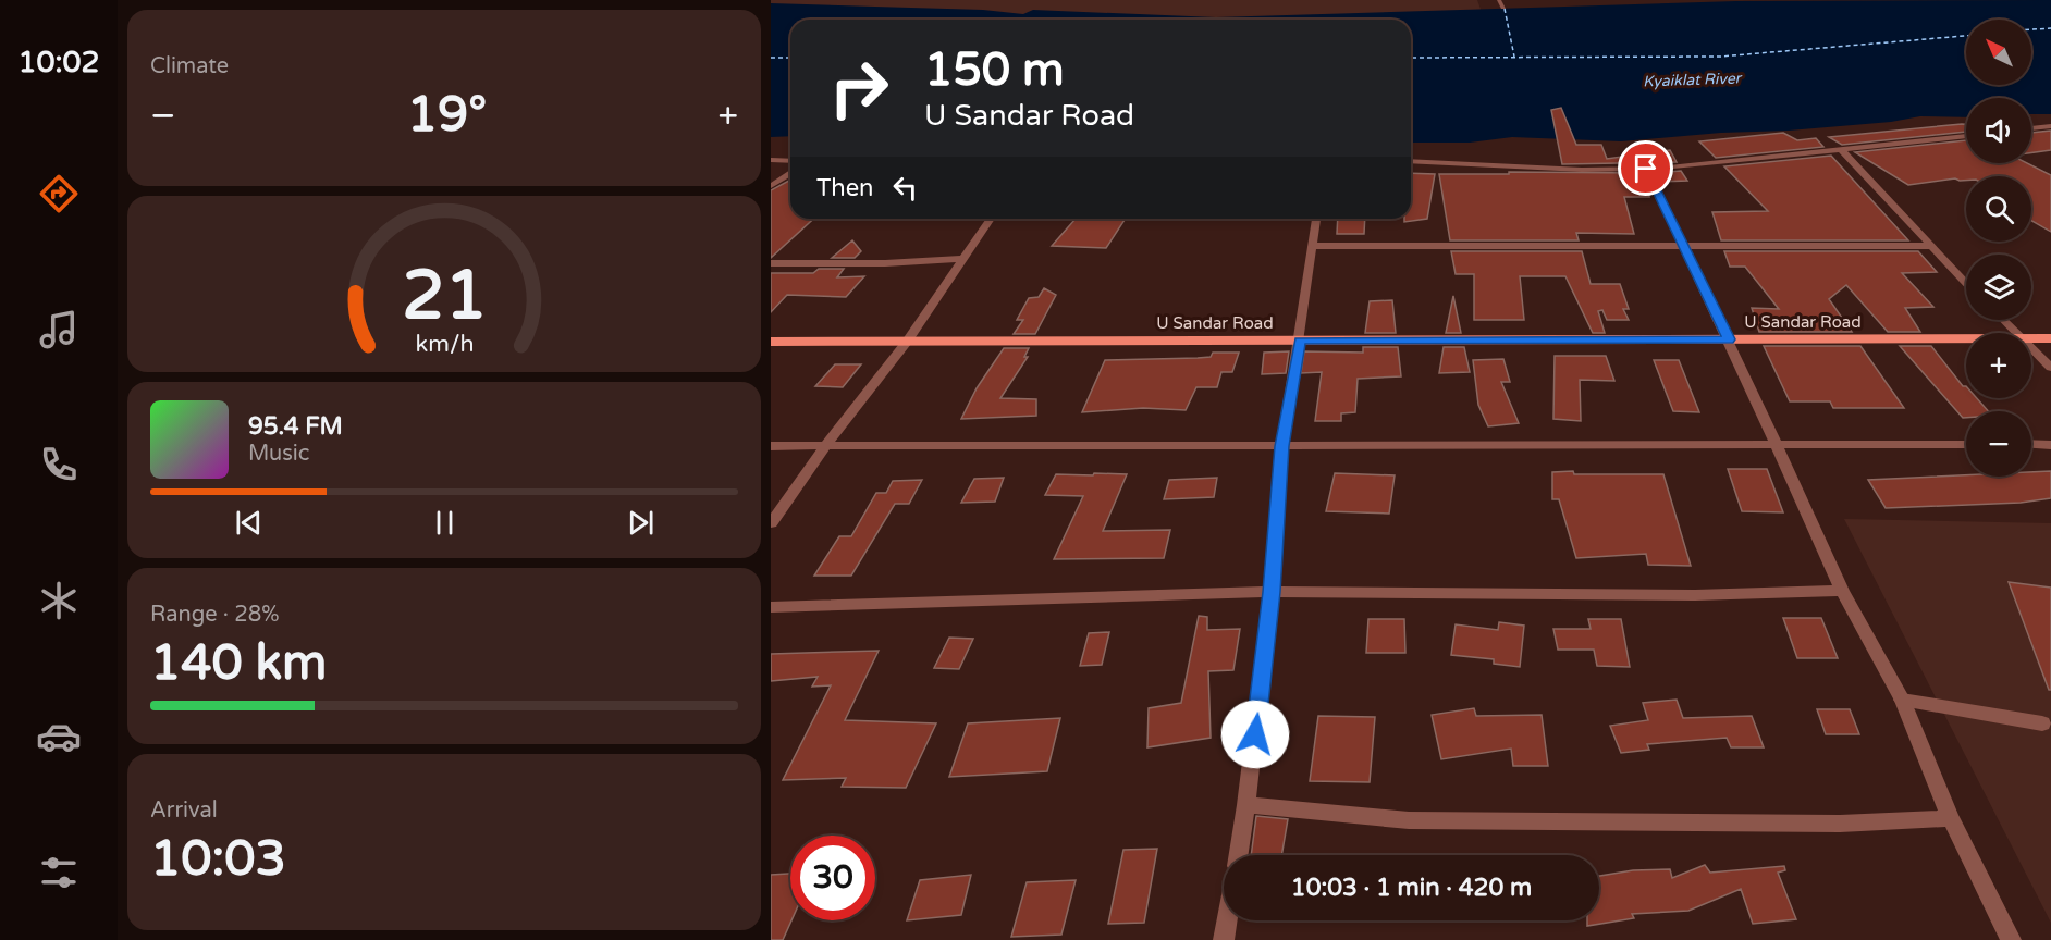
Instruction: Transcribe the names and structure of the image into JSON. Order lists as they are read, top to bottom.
{
  "streets": {
    "main road": ["U Sandar Road"]
  },
  "water": ["Kyaiklat River"],
  "north": "top left",
  "page": {
    "tabs": "10:02",
    "tile": [
      "Climate",
      ["Range · 28%", "140 km"],
      ["Arrival", "10:03"]
    ],
    "map_buttons": ["+", "−"],
    "turn": ["150 m", "U Sandar Road"],
    "heat": ["−", "19°", "+"],
    "then": "Then",
    "song": ["95.4 FM", "Music"],
    "limit": "30",
    "trip": "10:03 · 1 min · 420 m",
    "gauge": ["21", "km/h"]
  }
}
